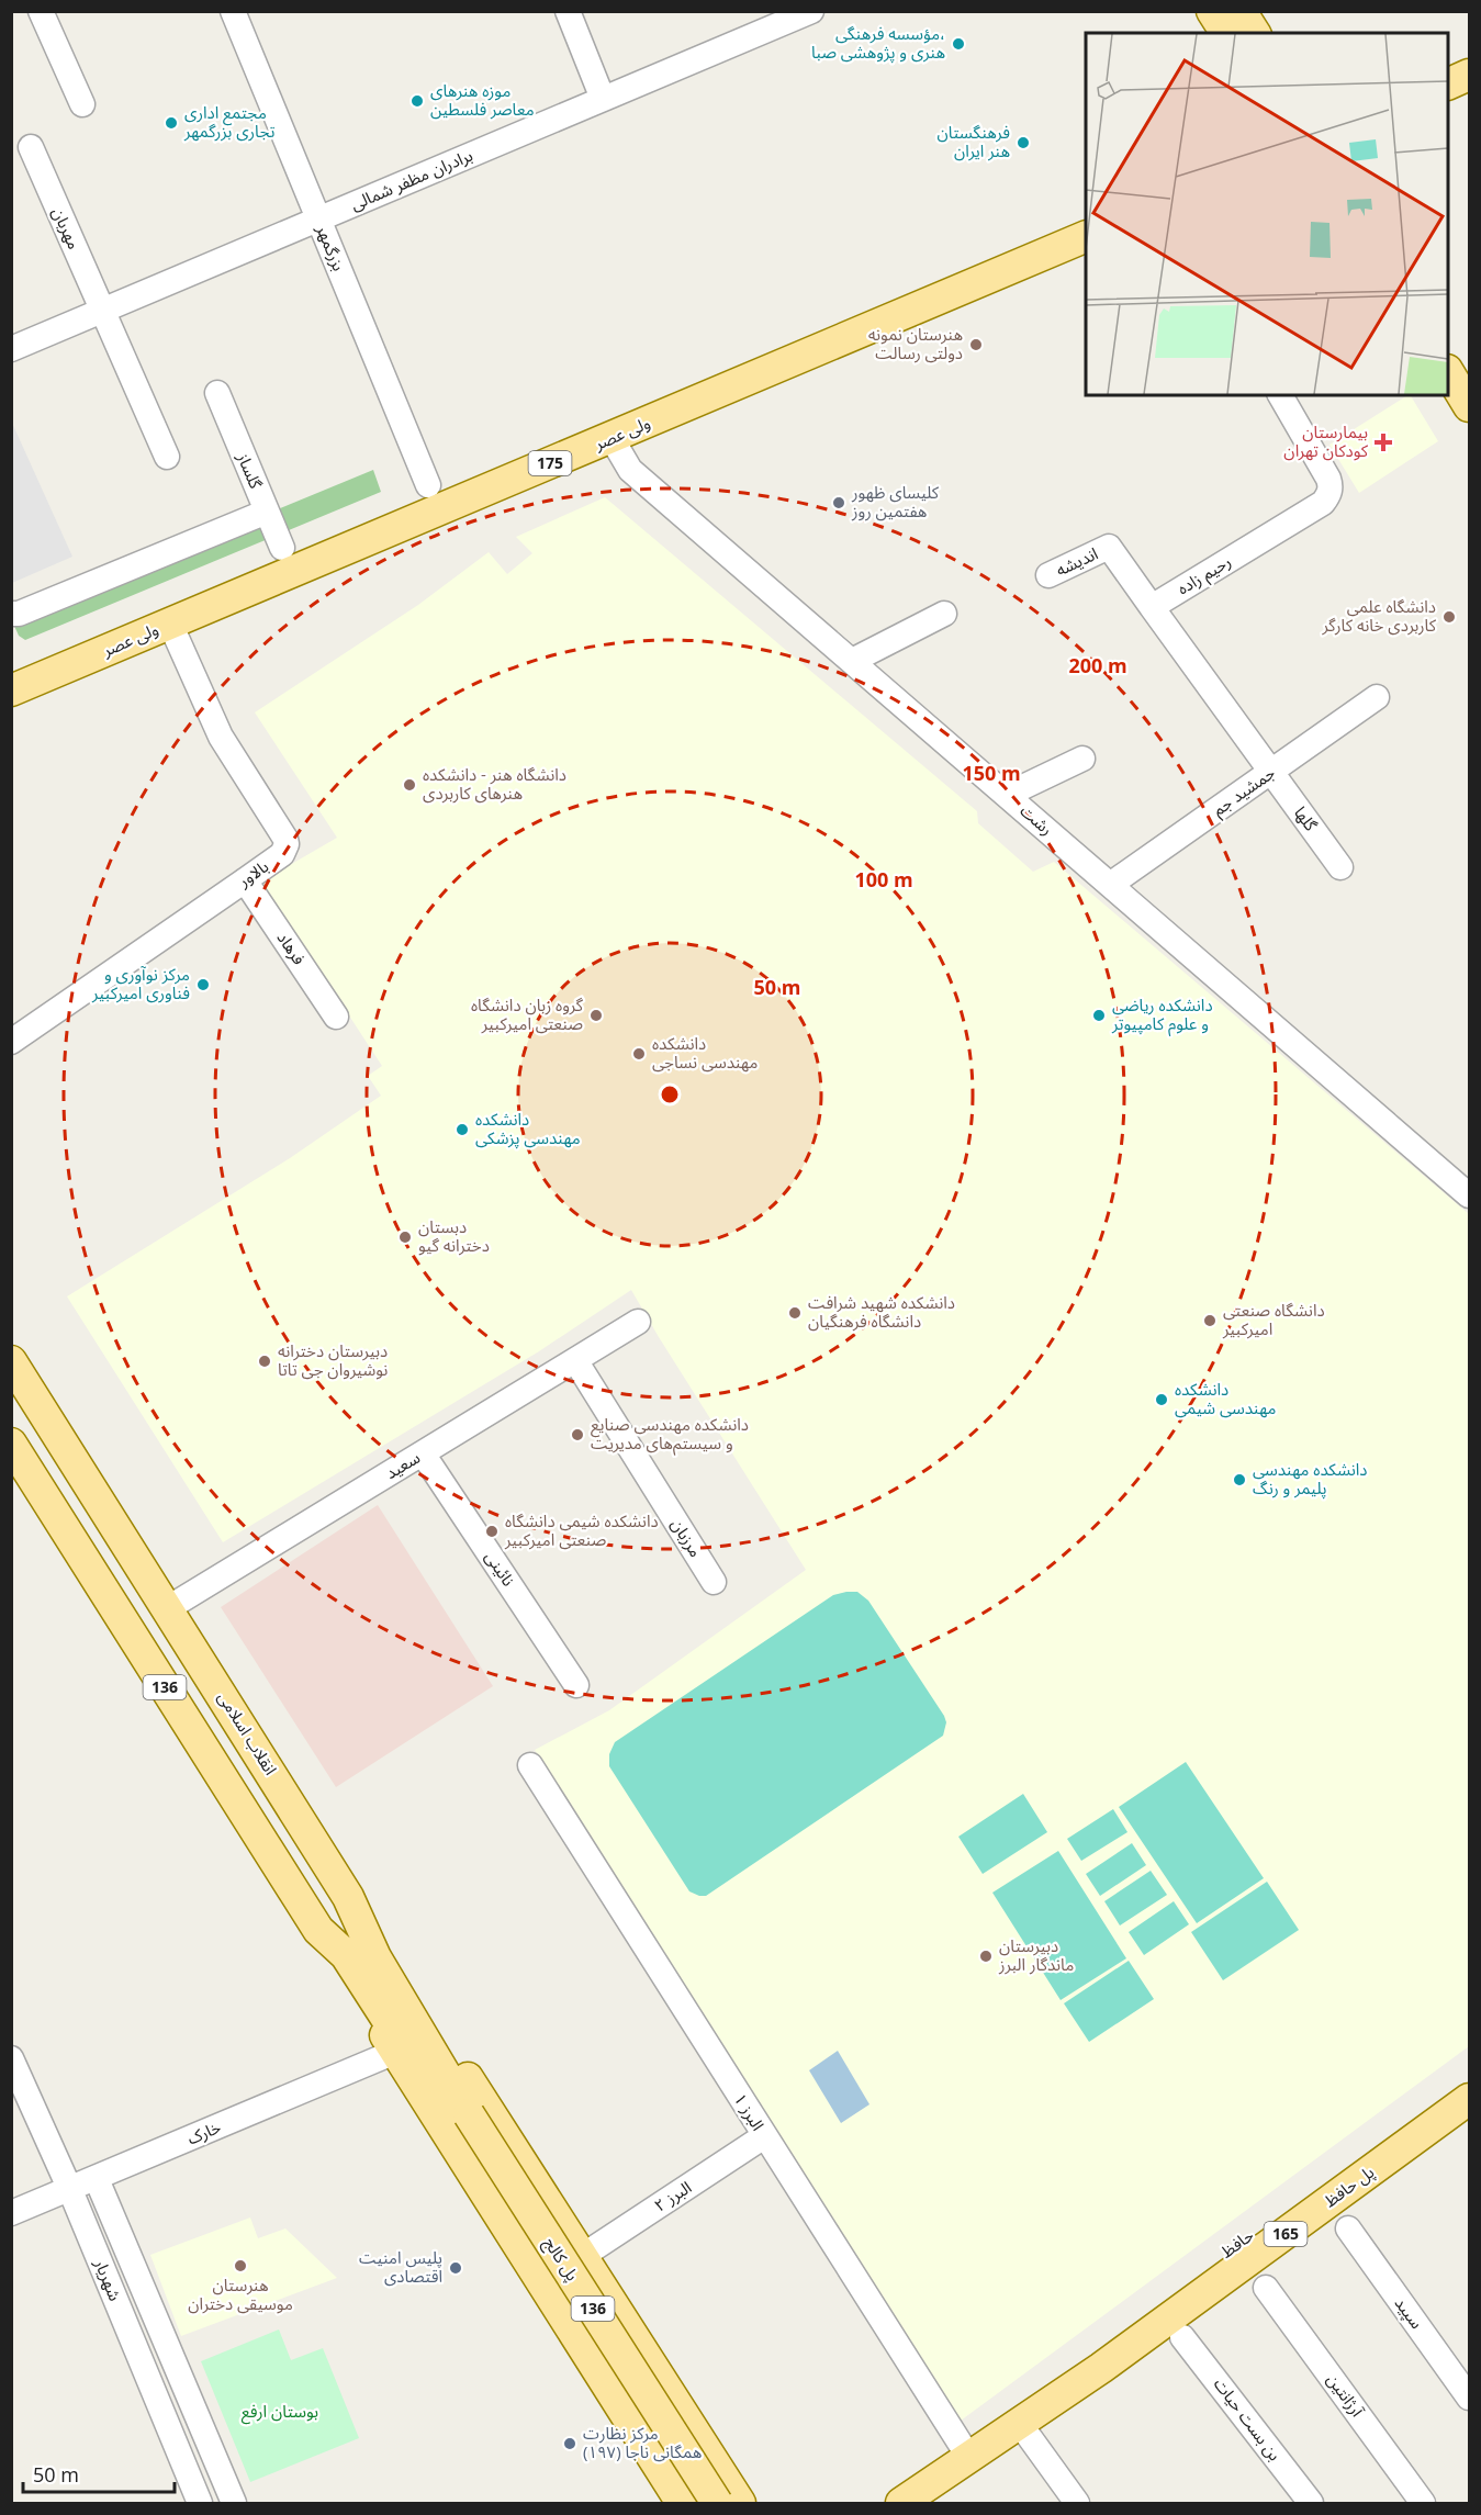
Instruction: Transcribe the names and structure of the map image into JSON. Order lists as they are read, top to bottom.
{
  "streets": {
    "main road": [
      "ولی عصر",
      "175",
      "136",
      "انقلاب اسلامی",
      "پل حافظ",
      "165",
      "حافظ",
      "پل کالج"
    ],
    "street": [
      "برادران مظفر شمالی",
      "مهربان",
      "بزرگمهر",
      "گلساز",
      "اندیشه",
      "رحیم زاده",
      "جمشید جم",
      "گلها",
      "رشت",
      "بالاور",
      "فرهاد",
      "سعید",
      "مرزبان",
      "نائینی",
      "البرز ۱",
      "خارک",
      "البرز ۲",
      "شهریار",
      "سپید",
      "آرژانتین",
      "بن بست حیات"
    ]
  },
  "crossings": [
    ["برادران مظفر شمالی", "مهربان"],
    ["برادران مظفر شمالی", "بزرگمهر"],
    ["بزرگمهر", "ولی عصر"],
    ["ولی عصر", "رشت"],
    ["ولی عصر", "بالاور"],
    ["اندیشه", "رحیم زاده"],
    ["جمشید جم", "گلها"],
    ["جمشید جم", "رشت"],
    ["بالاور", "فرهاد"],
    ["سعید", "مرزبان"],
    ["سعید", "نائینی"],
    ["سعید", "انقلاب اسلامی"],
    ["136", "انقلاب اسلامی"],
    ["136", "پل کالج"],
    ["انقلاب اسلامی", "پل کالج"],
    ["البرز ۱", "البرز ۲"],
    ["البرز ۱", "حافظ"],
    ["خارک", "شهریار"],
    ["پل حافظ", "حافظ"]
  ],
  "parks": ["بوستان ارفع"],
  "places": {
    "other": [
      "مؤسسه فرهنگی، هنری و پژوهشی صبا",
      "موزه هنرهای معاصر فلسطین",
      "مجتمع اداری تجاری بزرگمهر",
      "فرهنگستان هنر ایران",
      "هنرستان نمونه دولتی رسالت",
      "کلیسای ظهور هفتمین روز",
      "دانشگاه علمی کاربردی خانه کارگر",
      "دانشگاه هنر - دانشکده هنرهای کاربردی",
      "مرکز نوآوری و فناوری امیرکبیر",
      "گروه زبان دانشگاه صنعتی امیرکبیر",
      "دانشکده ریاضی و علوم کامپیوتر",
      "دانشکده مهندسی نساجی",
      "دانشکده مهندسی پزشکی",
      "دبستان دخترانه گیو",
      "دانشکده شهید شرافت دانشگاه فرهنگیان",
      "دانشگاه صنعتی امیرکبیر",
      "دبیرستان دخترانه نوشیروان جی تاتا",
      "دانشکده مهندسی شیمی",
      "دانشکده مهندسی صنایع و سیستم‌های مدیریت",
      "دانشکده مهندسی پلیمر و رنگ",
      "دانشکده شیمی دانشگاه صنعتی امیرکبیر",
      "دبیرستان ماندگار البرز",
      "هنرستان موسیقی دختران",
      "پلیس امنیت اقتصادی",
      "مرکز نظارت همگانی ناجا (۱۹۷)"
    ],
    "health": ["بیمارستان کودکان تهران"]
  },
  "scale_bar": "50 m",
  "rings": [
    "200 m",
    "150 m",
    "100 m",
    "50 m"
  ]
}
